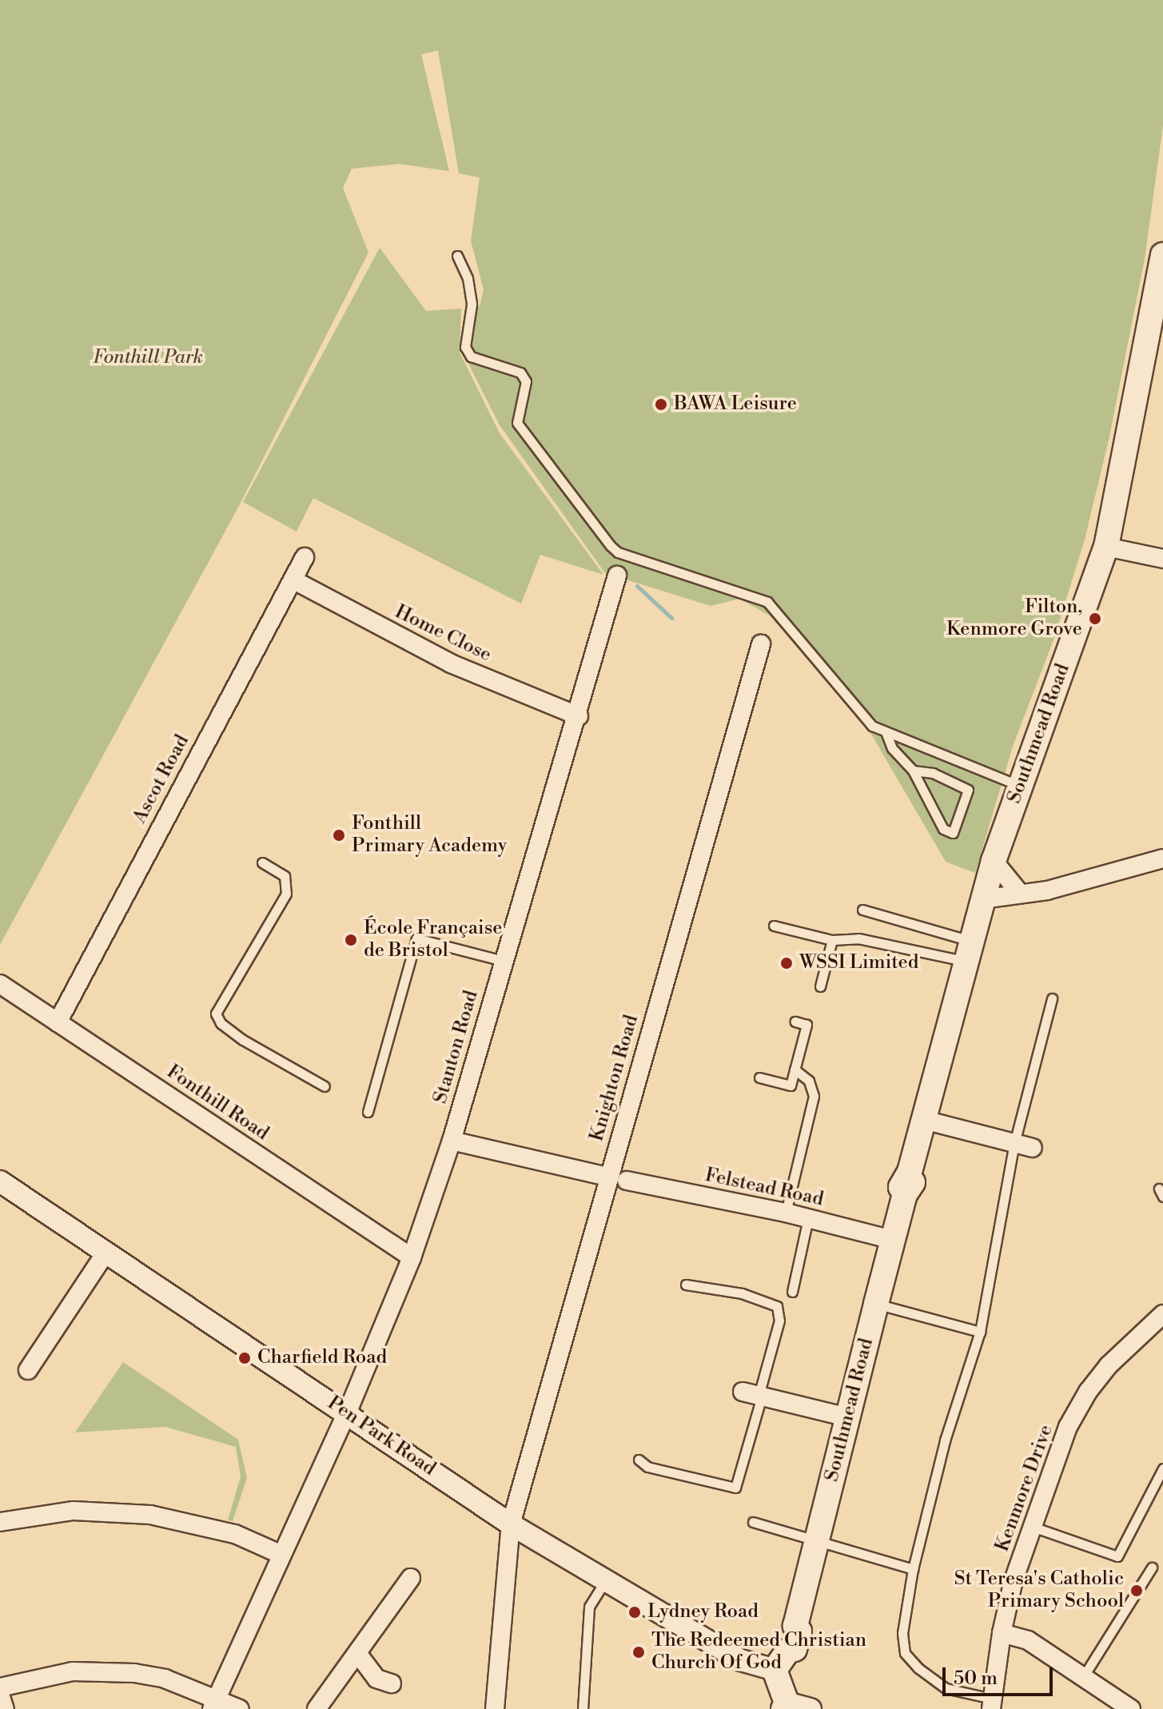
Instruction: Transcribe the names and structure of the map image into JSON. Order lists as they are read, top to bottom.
{
  "streets": {
    "main road": ["Southmead Road"],
    "street": [
      "Home Close",
      "Ascot Road",
      "Stanton Road",
      "Knighton Road",
      "Fonthill Road",
      "Felstead Road",
      "Pen Park Road",
      "Kenmore Drive"
    ]
  },
  "crossings": [
    ["Home Close", "Ascot Road"],
    ["Home Close", "Stanton Road"],
    ["Southmead Road", "Felstead Road"],
    ["Southmead Road", "Pen Park Road"],
    ["Ascot Road", "Fonthill Road"],
    ["Stanton Road", "Fonthill Road"],
    ["Stanton Road", "Pen Park Road"],
    ["Knighton Road", "Pen Park Road"]
  ],
  "parks": ["Fonthill Park"],
  "places": [
    "BAWA Leisure",
    "Filton, Kenmore Grove",
    "Fonthill Primary Academy",
    "École Française de Bristol",
    "WSSI Limited",
    "Charfield Road",
    "St Teresa's Catholic Primary School",
    "Lydney Road",
    "The Redeemed Christian Church Of God"
  ],
  "scale_bar": "50 m"
}
